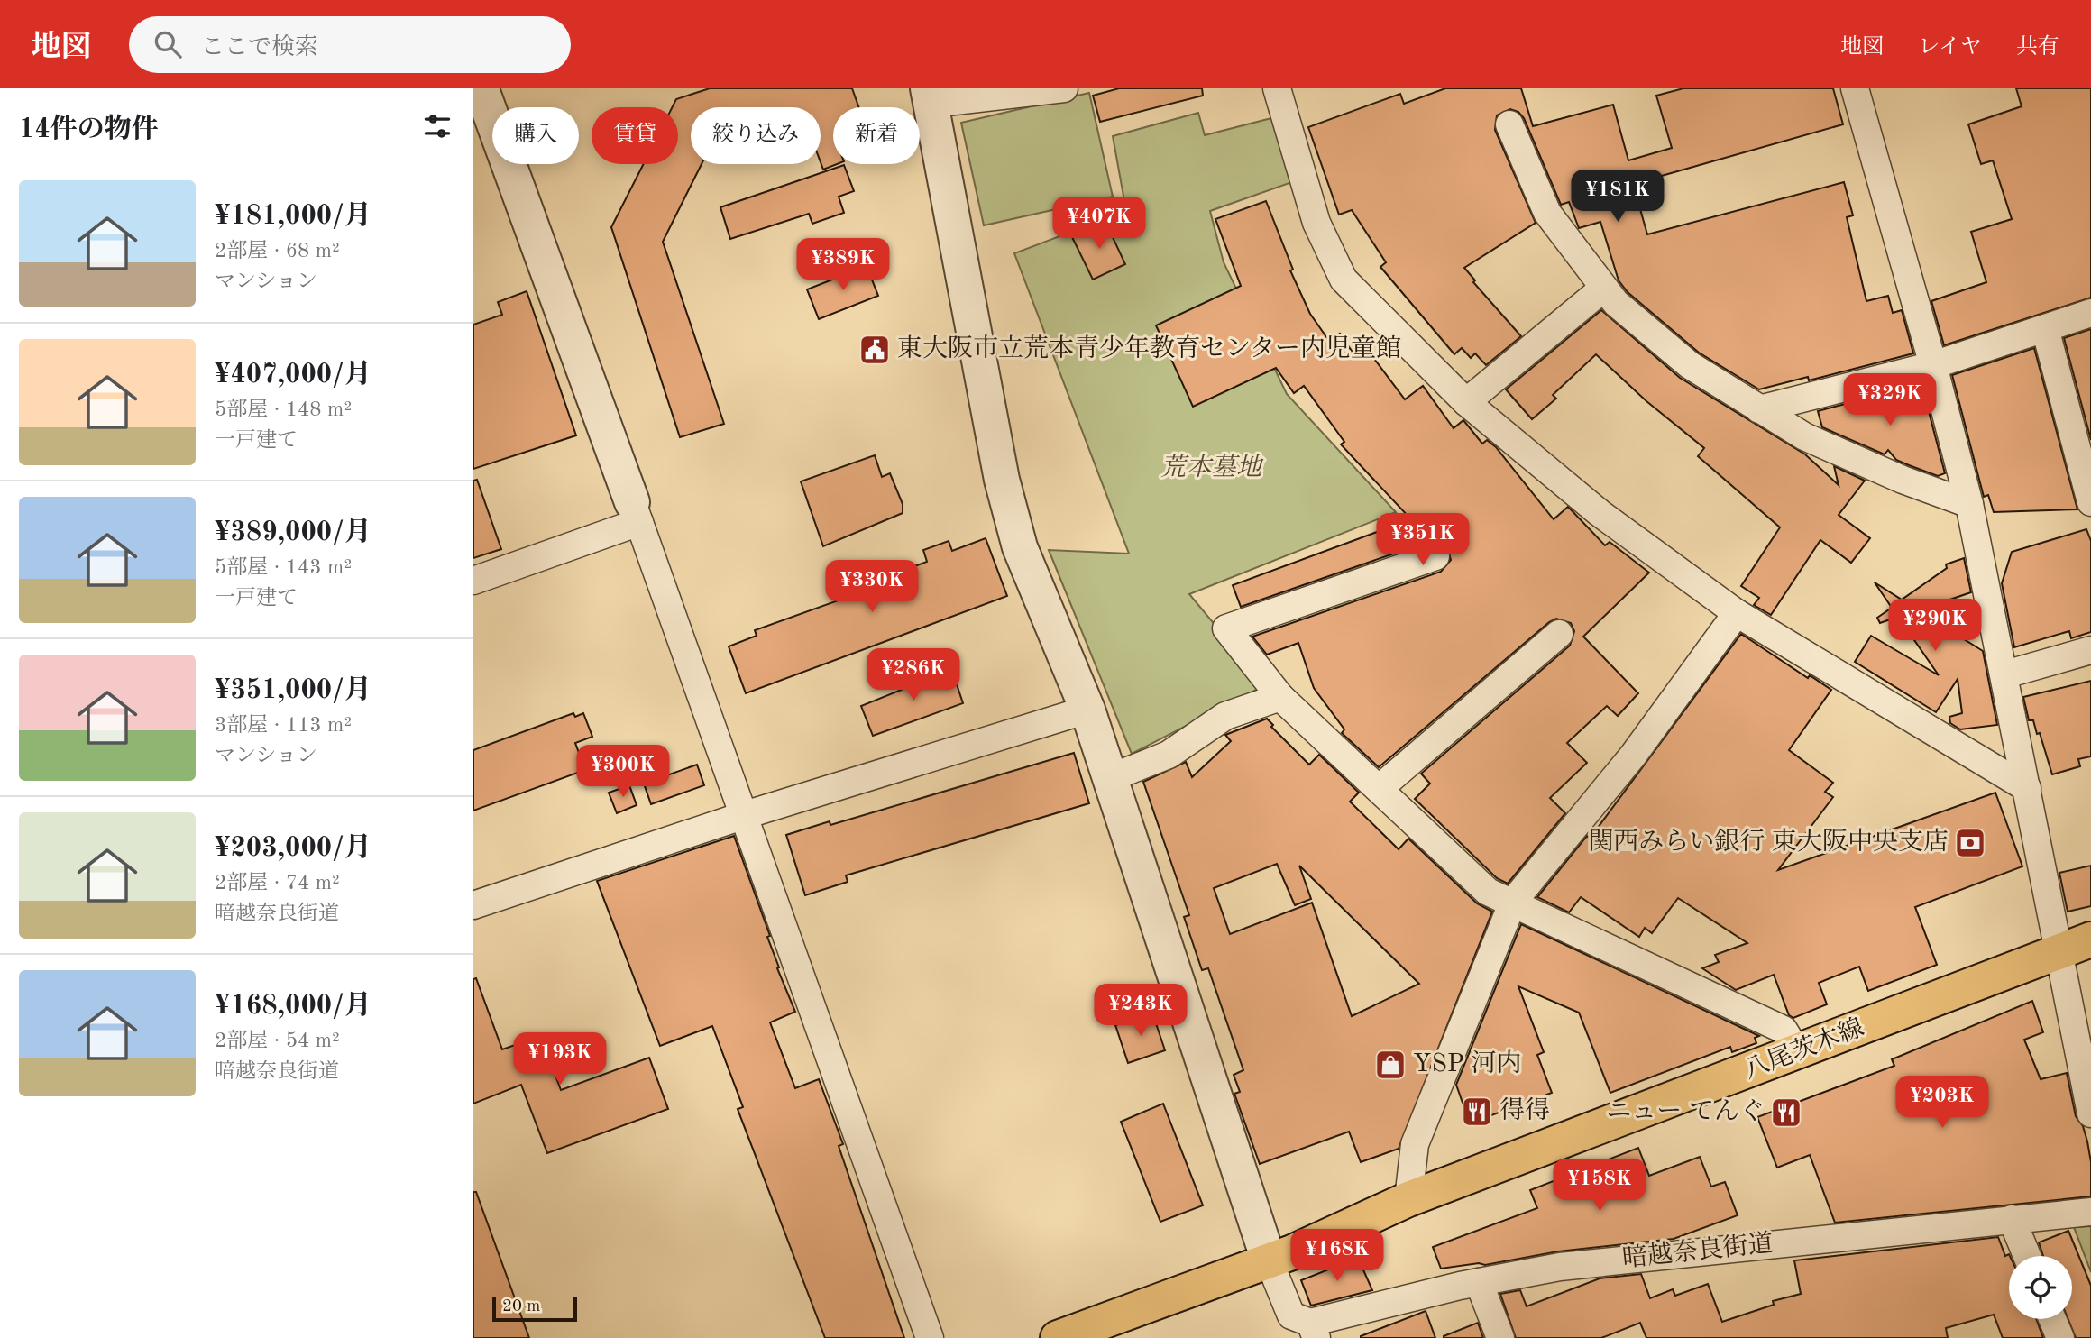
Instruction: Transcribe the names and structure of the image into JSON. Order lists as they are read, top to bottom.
{
  "streets": {
    "main road": ["八尾茨木線"],
    "street": ["暗越奈良街道"]
  },
  "parks": ["荒本墓地"],
  "places": {
    "public building": ["東大阪市立荒本青少年教育センター内児童館"],
    "bank": ["関西みらい銀行 東大阪中央支店"],
    "shop": ["YSP 河内"],
    "restaurant": ["得得", "ニュー てんぐ"]
  },
  "scale_bar": "20 m",
  "page": {
    "header": "地図",
    "search": "ここで検索",
    "nav": ["地図", "レイヤ", "共有"],
    "heading": "14件の物件",
    "chip": [
      "購入",
      "賃貸",
      "絞り込み",
      "新着"
    ],
    "list": [
      {
        "name": "¥181,000/月",
        "note": "2部屋 · 68 m² · マンション"
      },
      {
        "name": "¥407,000/月",
        "note": "5部屋 · 148 m² · 一戸建て"
      },
      {
        "name": "¥389,000/月",
        "note": "5部屋 · 143 m² · 一戸建て"
      },
      {
        "name": "¥351,000/月",
        "note": "3部屋 · 113 m² · マンション"
      },
      {
        "name": "¥203,000/月",
        "note": "2部屋 · 74 m² · 暗越奈良街道"
      },
      {
        "name": "¥168,000/月",
        "note": "2部屋 · 54 m² · 暗越奈良街道"
      }
    ],
    "price": [
      "¥181K",
      "¥407K",
      "¥389K",
      "¥329K",
      "¥351K",
      "¥330K",
      "¥290K",
      "¥286K",
      "¥300K",
      "¥243K",
      "¥193K",
      "¥203K",
      "¥158K",
      "¥168K"
    ],
    "scale": "20 m"
  }
}
